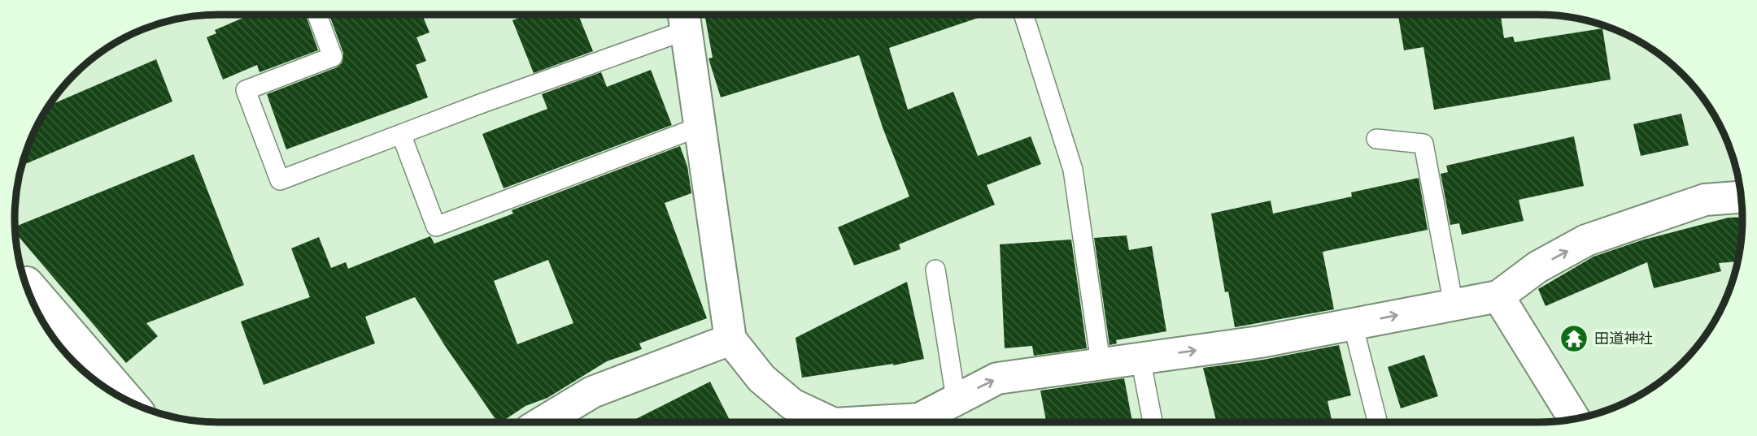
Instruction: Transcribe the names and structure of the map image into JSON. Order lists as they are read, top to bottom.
{
  "places": {
    "temple": ["田道神社"]
  }
}
